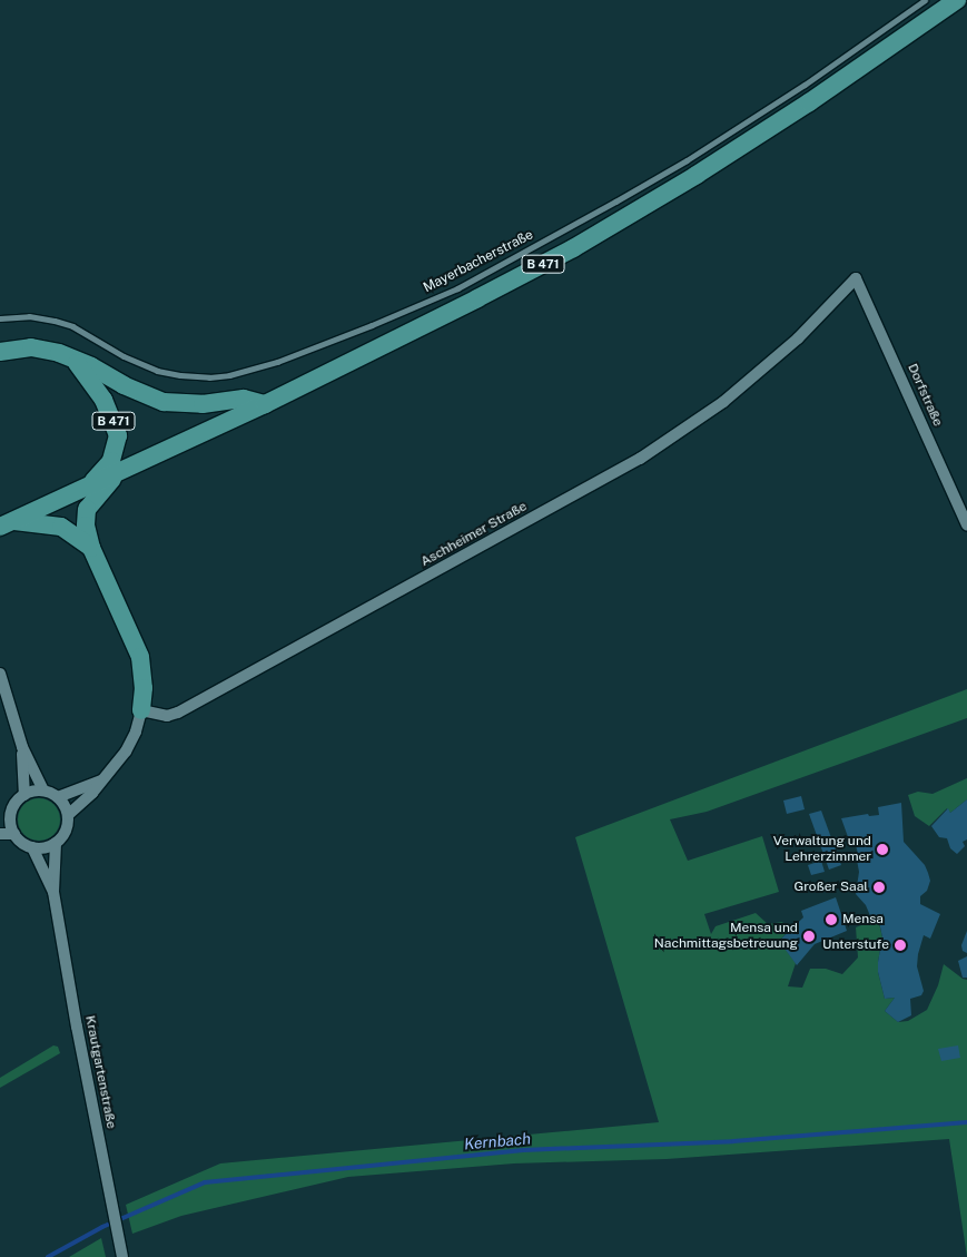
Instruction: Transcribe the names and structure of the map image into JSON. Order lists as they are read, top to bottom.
{
  "streets": {
    "main road": ["B 471"],
    "street": ["Dorfstraße", "Aschheimer Straße", "Krautgartenstraße"],
    "lane": ["Mayerbacherstraße"]
  },
  "crossings": [
    ["Dorfstraße", "Aschheimer Straße"]
  ],
  "water": ["Kernbach"],
  "places": [
    "Verwaltung und Lehrerzimmer",
    "Großer Saal",
    "Mensa",
    "Mensa und Nachmittagsbetreuung",
    "Unterstufe"
  ]
}
